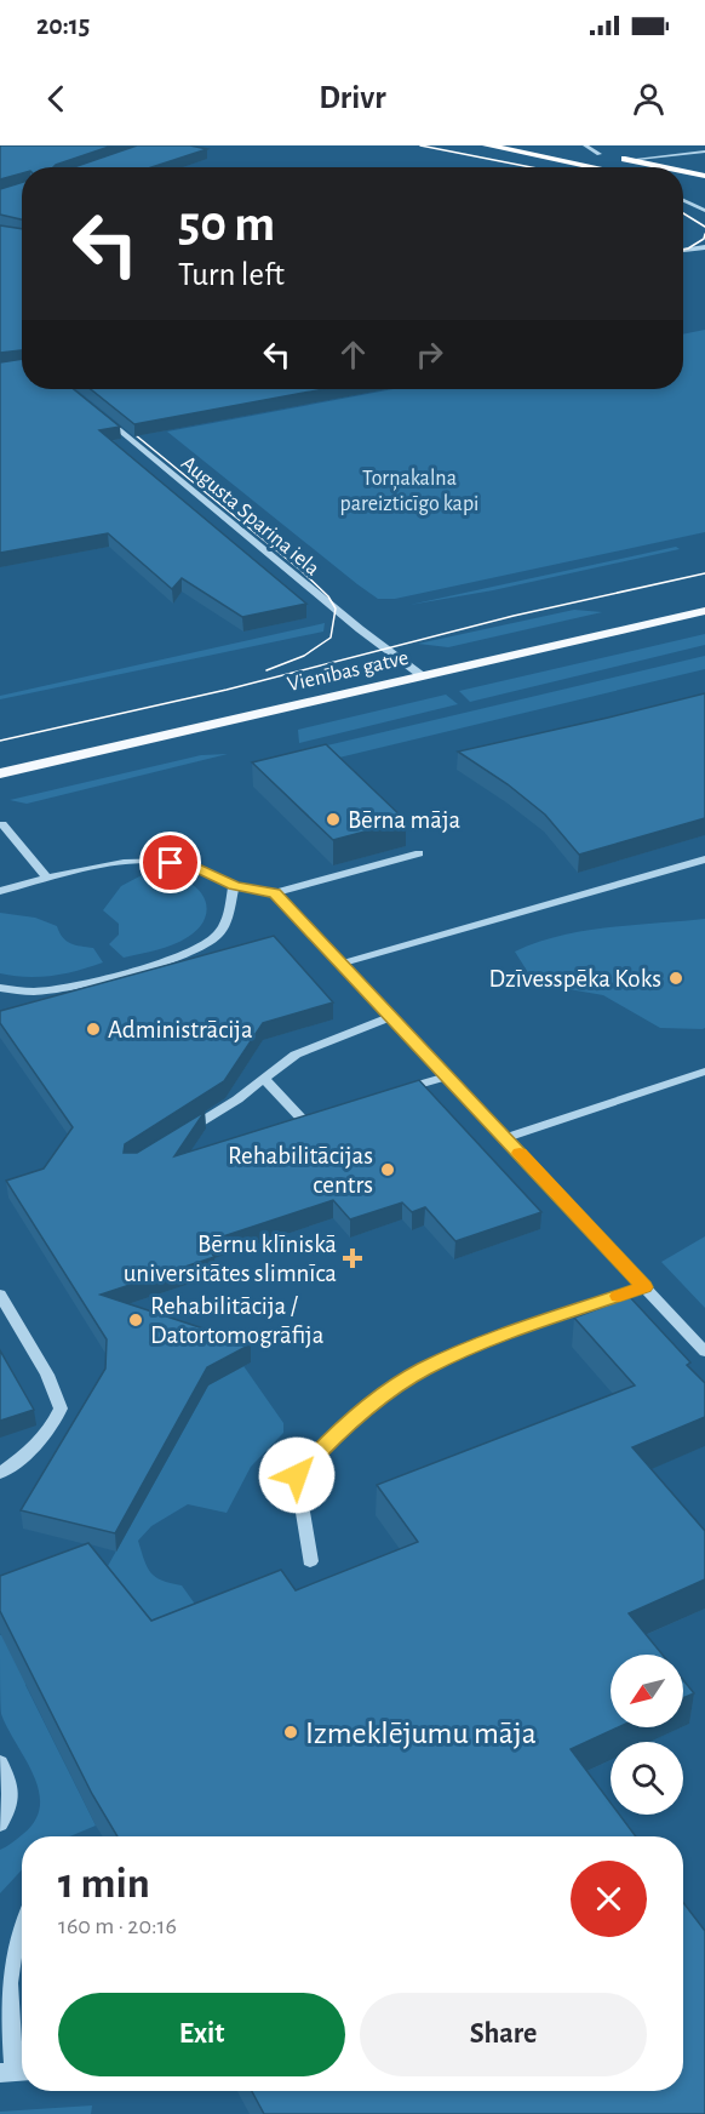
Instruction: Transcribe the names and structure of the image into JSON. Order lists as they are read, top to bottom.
{
  "streets": {
    "main road": ["Vienības gatve"],
    "street": ["Augusta Spariņa iela"]
  },
  "crossings": [
    ["Augusta Spariņa iela", "Vienības gatve"]
  ],
  "parks": ["Torņakalna pareizticīgo kapi"],
  "places": {
    "other": [
      "Bērna māja",
      "Dzīvesspēka Koks",
      "Administrācija",
      "Rehabilitācijas centrs",
      "Rehabilitācija / Datortomogrāfija",
      "Izmeklējumu māja"
    ],
    "health": ["Bērnu klīniskā universitātes slimnīca"]
  },
  "north": "bottom left",
  "page": {
    "status": "20:15",
    "header": "Drivr",
    "turn": ["50 m", "Turn left"],
    "heading": ["1 min", "160 m · 20:16"],
    "buttons": ["Exit", "Share"]
  }
}
